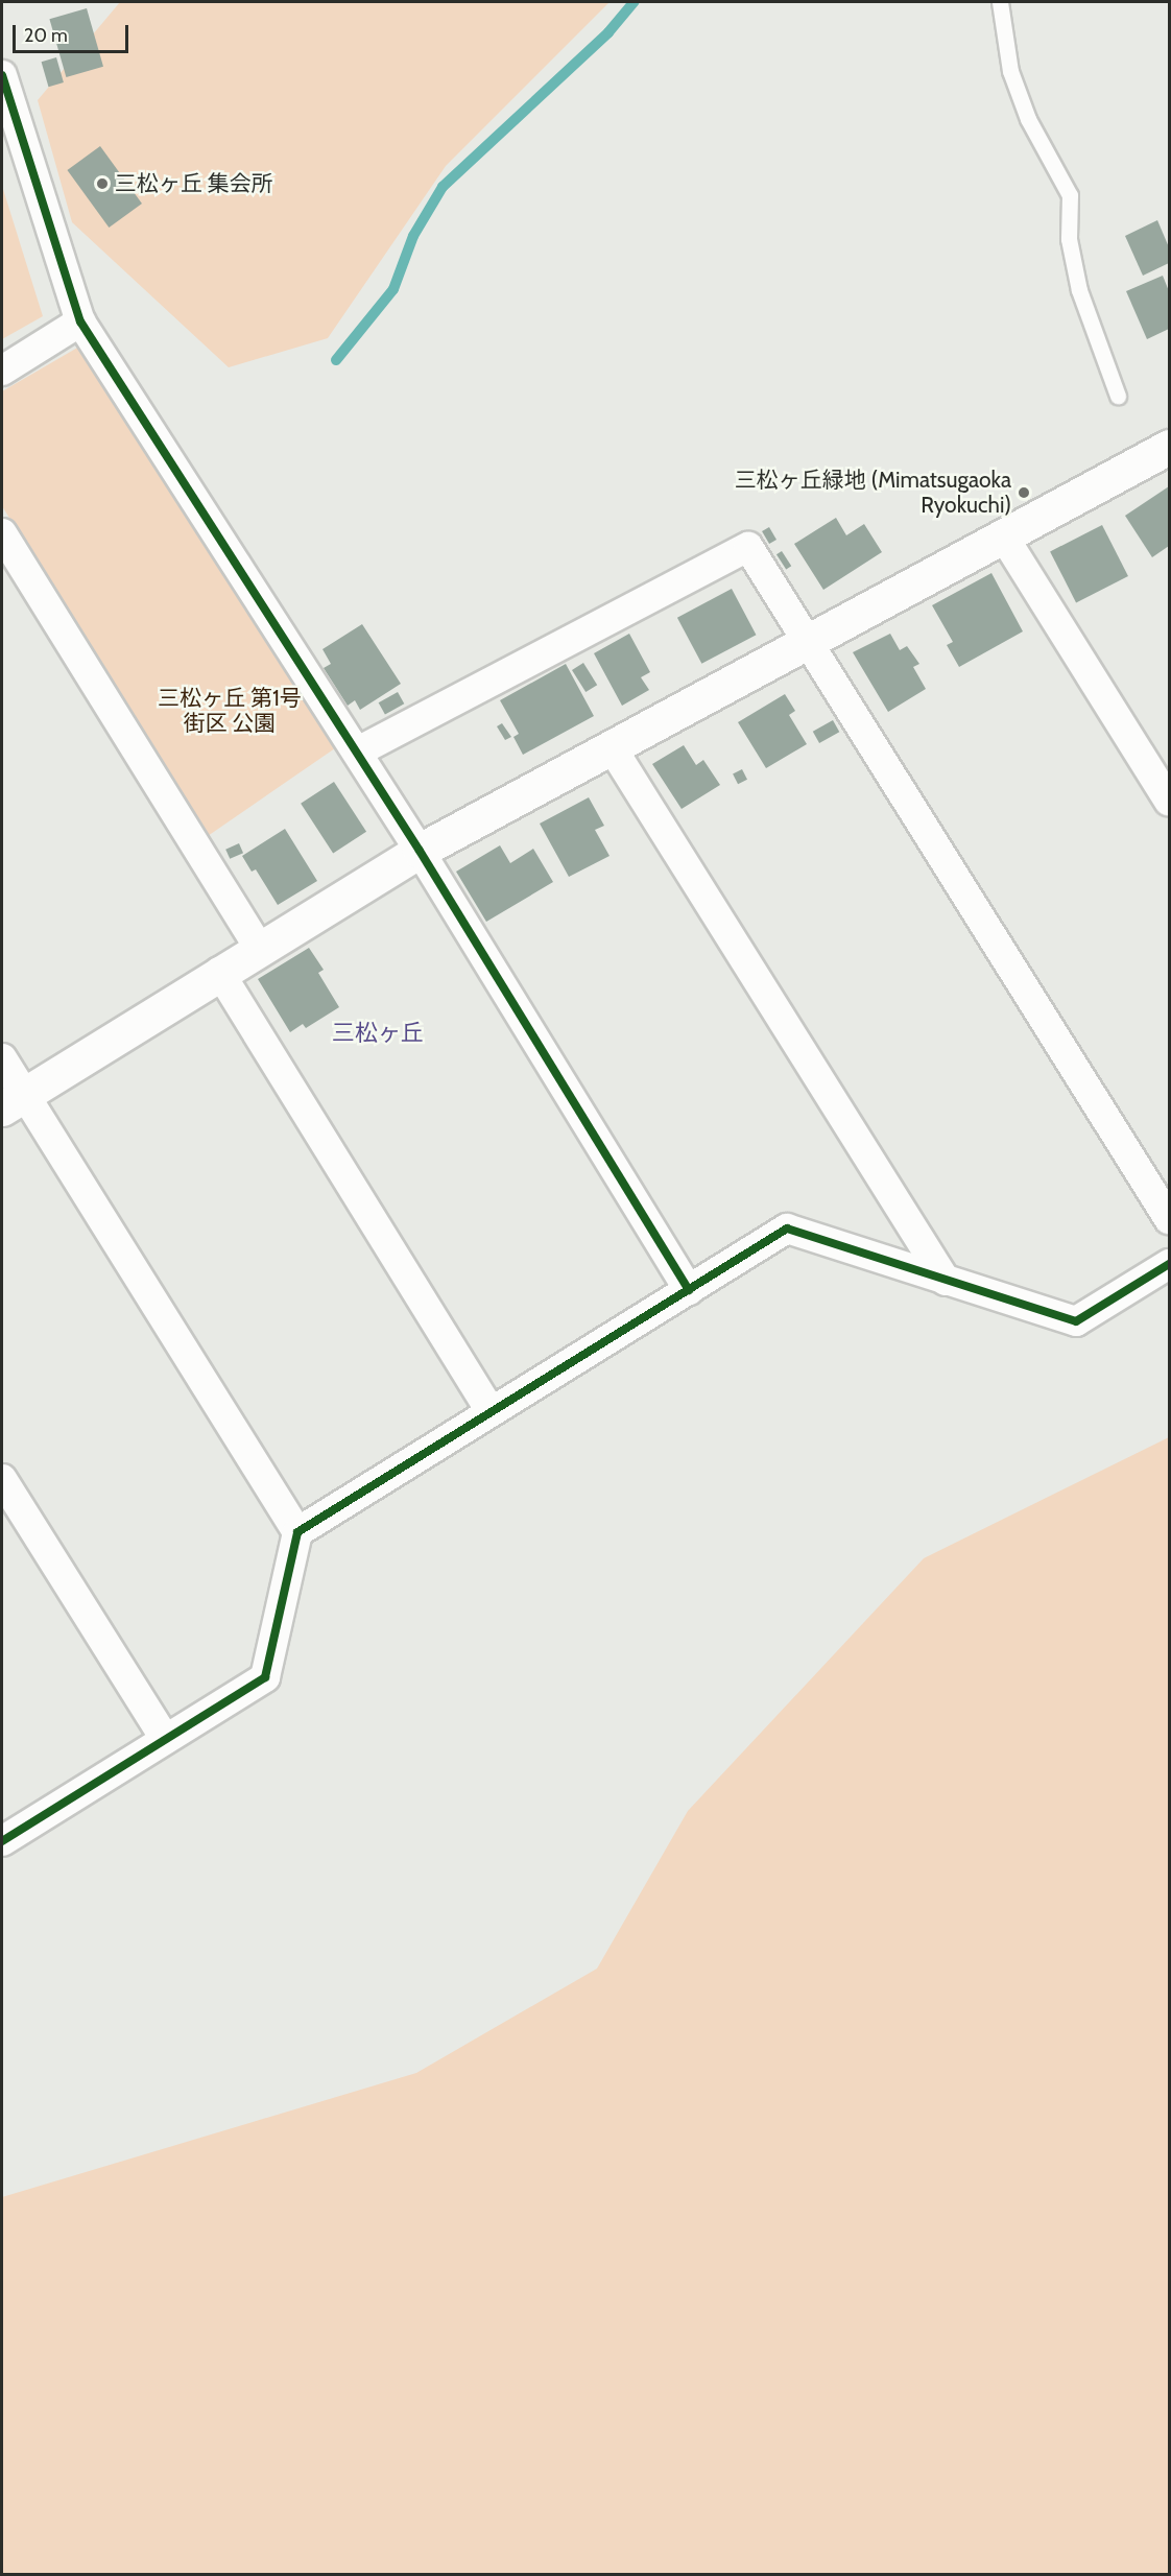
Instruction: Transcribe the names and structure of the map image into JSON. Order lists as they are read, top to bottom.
{
  "districts": ["三松ヶ丘"],
  "parks": ["三松ヶ丘 第1号 街区 公園"],
  "places": ["三松ヶ丘 集会所", "三松ヶ丘緑地 (Mimatsugaoka Ryokuchi)"],
  "scale_bar": "20 m"
}
